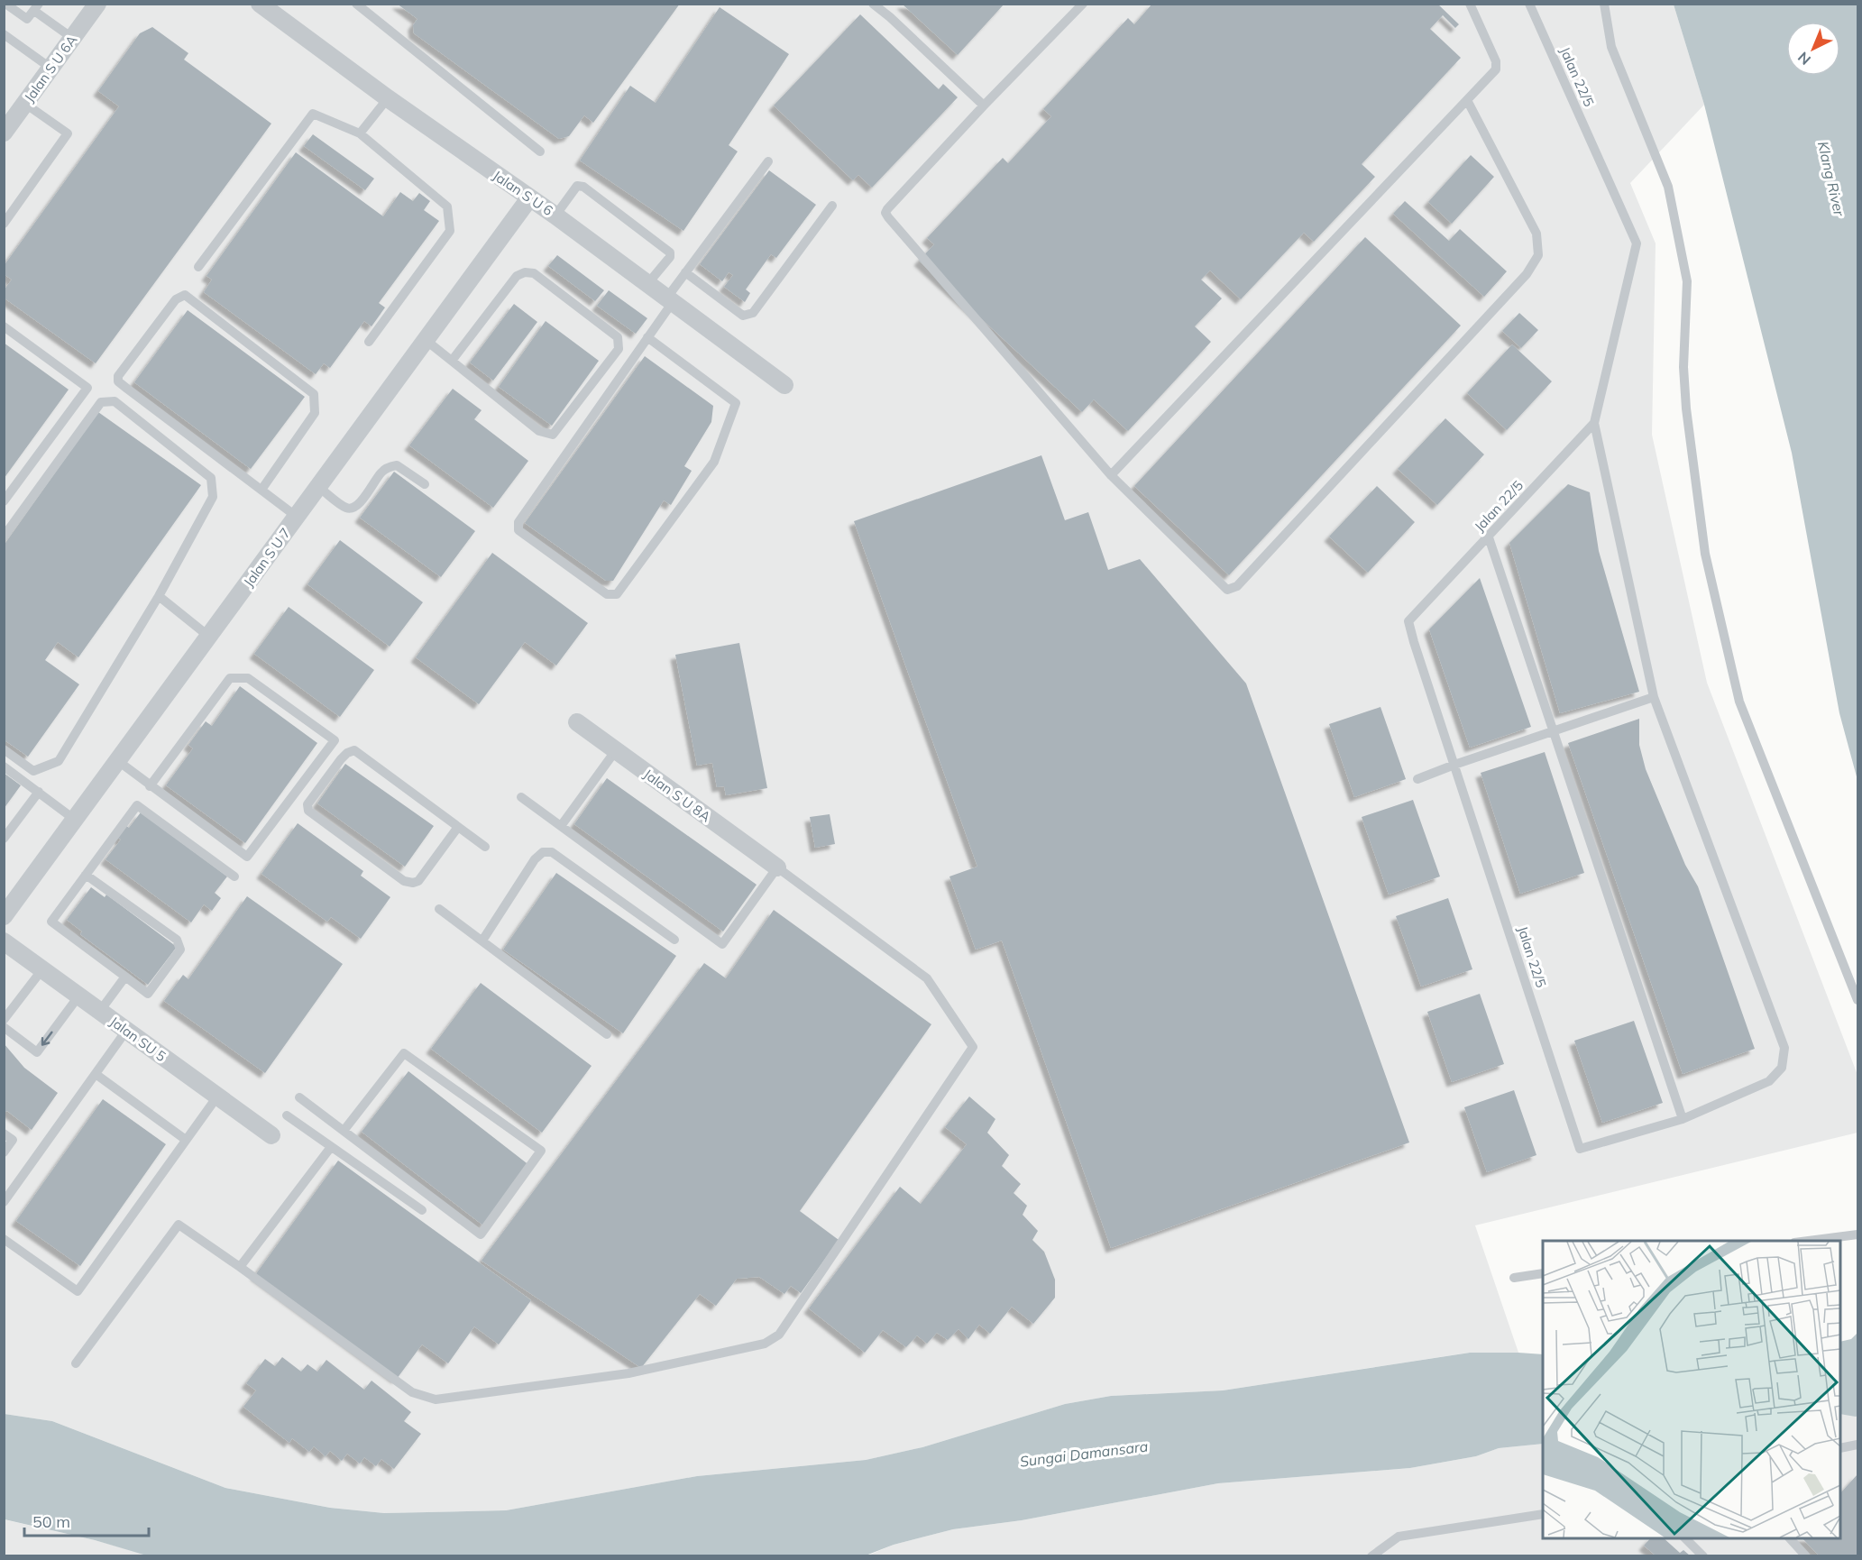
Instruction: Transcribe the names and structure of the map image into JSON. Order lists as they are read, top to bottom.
{
  "streets": {
    "street": [
      "Jalan S U 6A",
      "Jalan S U 6",
      "Jalan S U 7",
      "Jalan S U 8A",
      "Jalan SU 5"
    ],
    "lane": ["Jalan 22/5"]
  },
  "crossings": [
    ["Jalan S U 6", "Jalan S U 7"]
  ],
  "water": ["Klang River", "Sungai Damansara"],
  "scale_bar": "50 m",
  "north": "bottom left"
}
